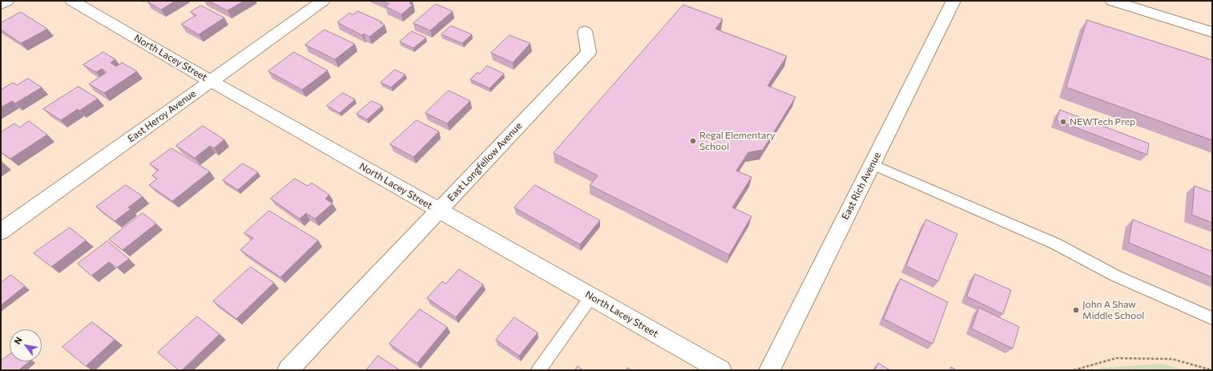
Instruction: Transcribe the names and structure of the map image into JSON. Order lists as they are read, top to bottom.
{
  "streets": {
    "street": [
      "North Lacey Street",
      "East Heroy Avenue",
      "East Longfellow Avenue",
      "East Rich Avenue"
    ]
  },
  "crossings": [
    ["North Lacey Street", "East Heroy Avenue"],
    ["North Lacey Street", "East Longfellow Avenue"]
  ],
  "places": ["NEWTech Prep", "Regal Elementary School", "John A Shaw Middle School"],
  "north": "top left"
}
